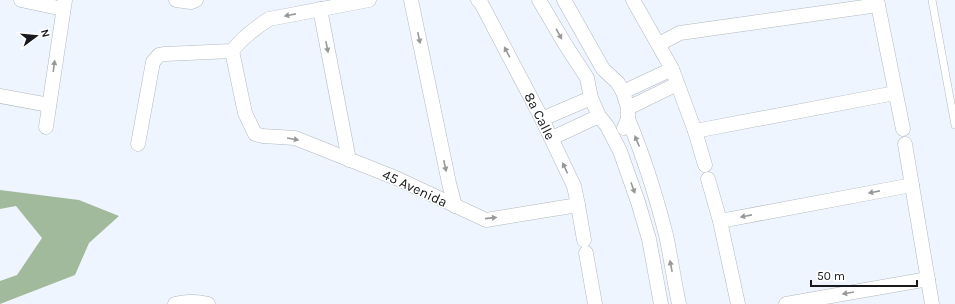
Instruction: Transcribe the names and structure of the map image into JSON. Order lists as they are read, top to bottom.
{
  "streets": {
    "street": ["8a Calle", "45 Avenida"]
  },
  "crossings": [
    ["8a Calle", "45 Avenida"]
  ],
  "one_way": ["45 Avenida"],
  "scale_bar": "50 m",
  "north": "right"
}
